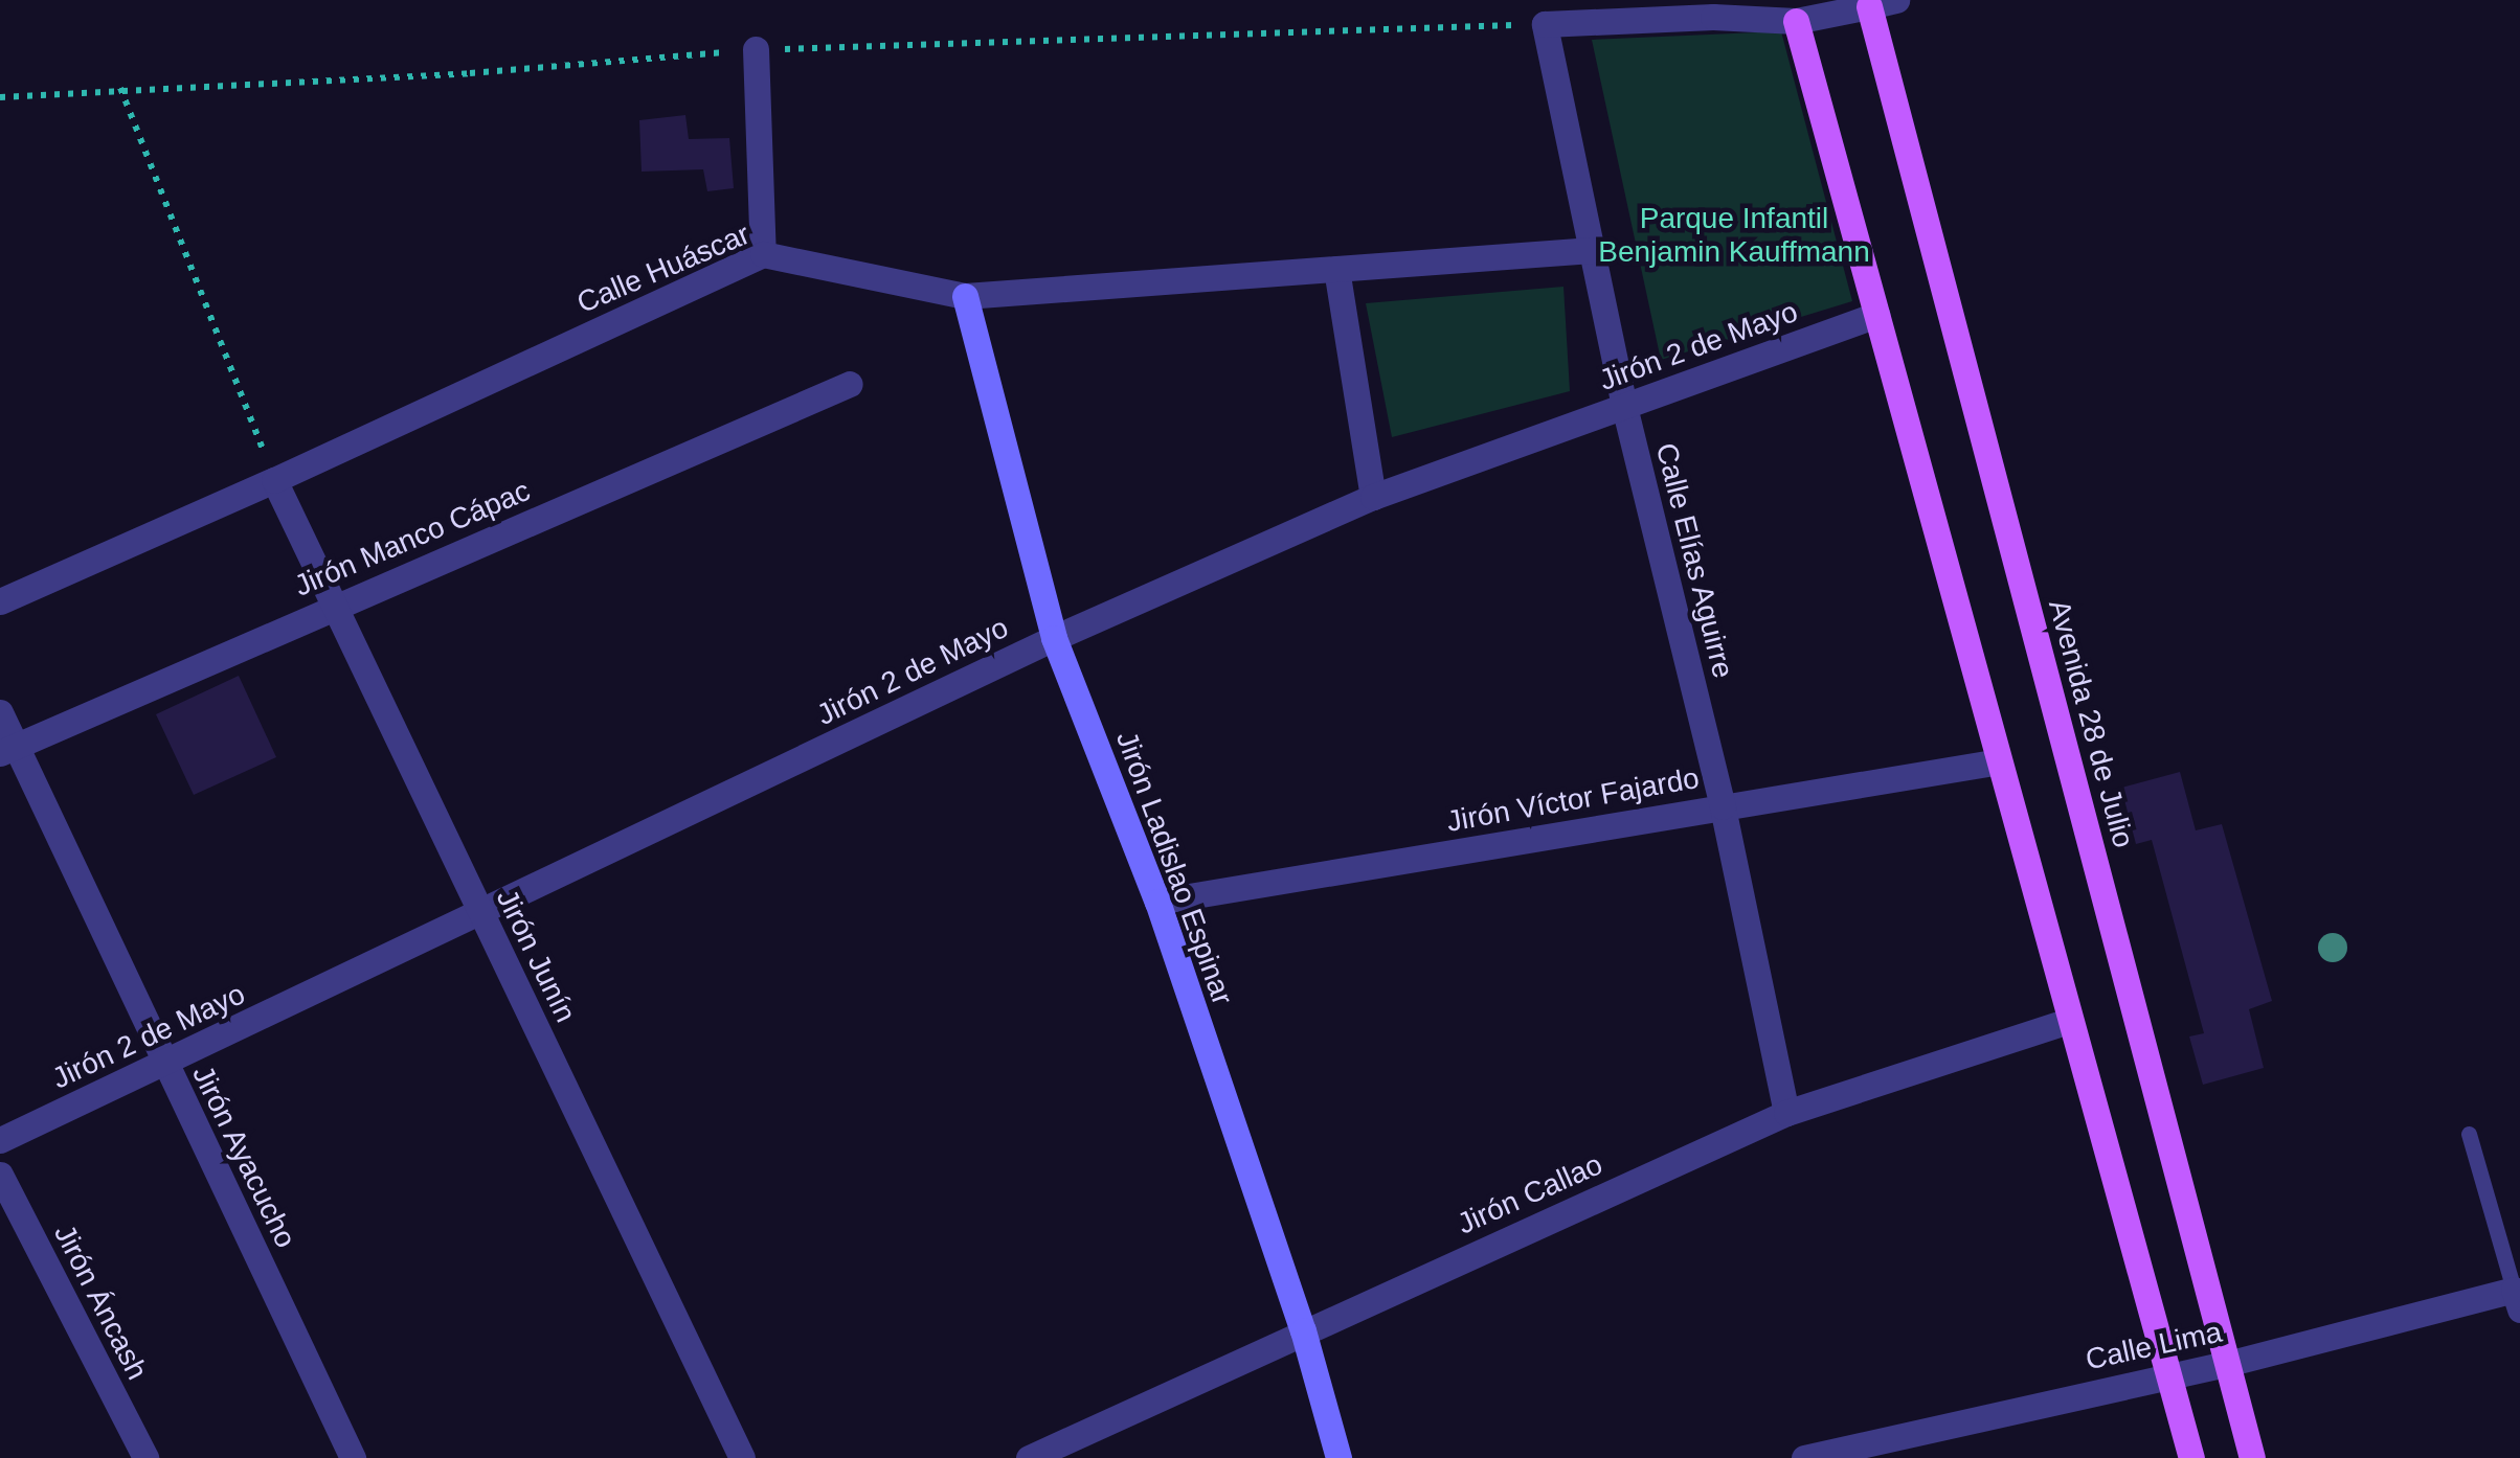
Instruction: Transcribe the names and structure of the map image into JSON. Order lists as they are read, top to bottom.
{
  "streets": {
    "main road": ["Avenida 28 de Julio", "Jirón Ladislao Espinar"],
    "street": [
      "Calle Huáscar",
      "Jirón 2 de Mayo",
      "Jirón Manco Cápac",
      "Calle Elías Aguirre",
      "Jirón Víctor Fajardo",
      "Jirón Junín",
      "Jirón Ayacucho",
      "Jirón Callao",
      "Jirón Áncash",
      "Calle Lima"
    ]
  },
  "crossings": [
    ["Calle Huáscar", "Calle Elías Aguirre"],
    ["Calle Huáscar", "Jirón Ladislao Espinar"],
    ["Calle Huáscar", "Jirón Junín"],
    ["Jirón 2 de Mayo", "Calle Elías Aguirre"],
    ["Jirón 2 de Mayo", "Jirón Ladislao Espinar"],
    ["Jirón 2 de Mayo", "Jirón Junín"],
    ["Jirón 2 de Mayo", "Jirón Ayacucho"],
    ["Jirón Manco Cápac", "Jirón Junín"],
    ["Jirón Manco Cápac", "Jirón Ayacucho"],
    ["Calle Elías Aguirre", "Jirón Víctor Fajardo"],
    ["Calle Elías Aguirre", "Jirón Callao"],
    ["Avenida 28 de Julio", "Calle Lima"],
    ["Jirón Víctor Fajardo", "Jirón Ladislao Espinar"],
    ["Jirón Ladislao Espinar", "Jirón Callao"]
  ],
  "parks": ["Parque Infantil Benjamin Kauffmann"]
}
